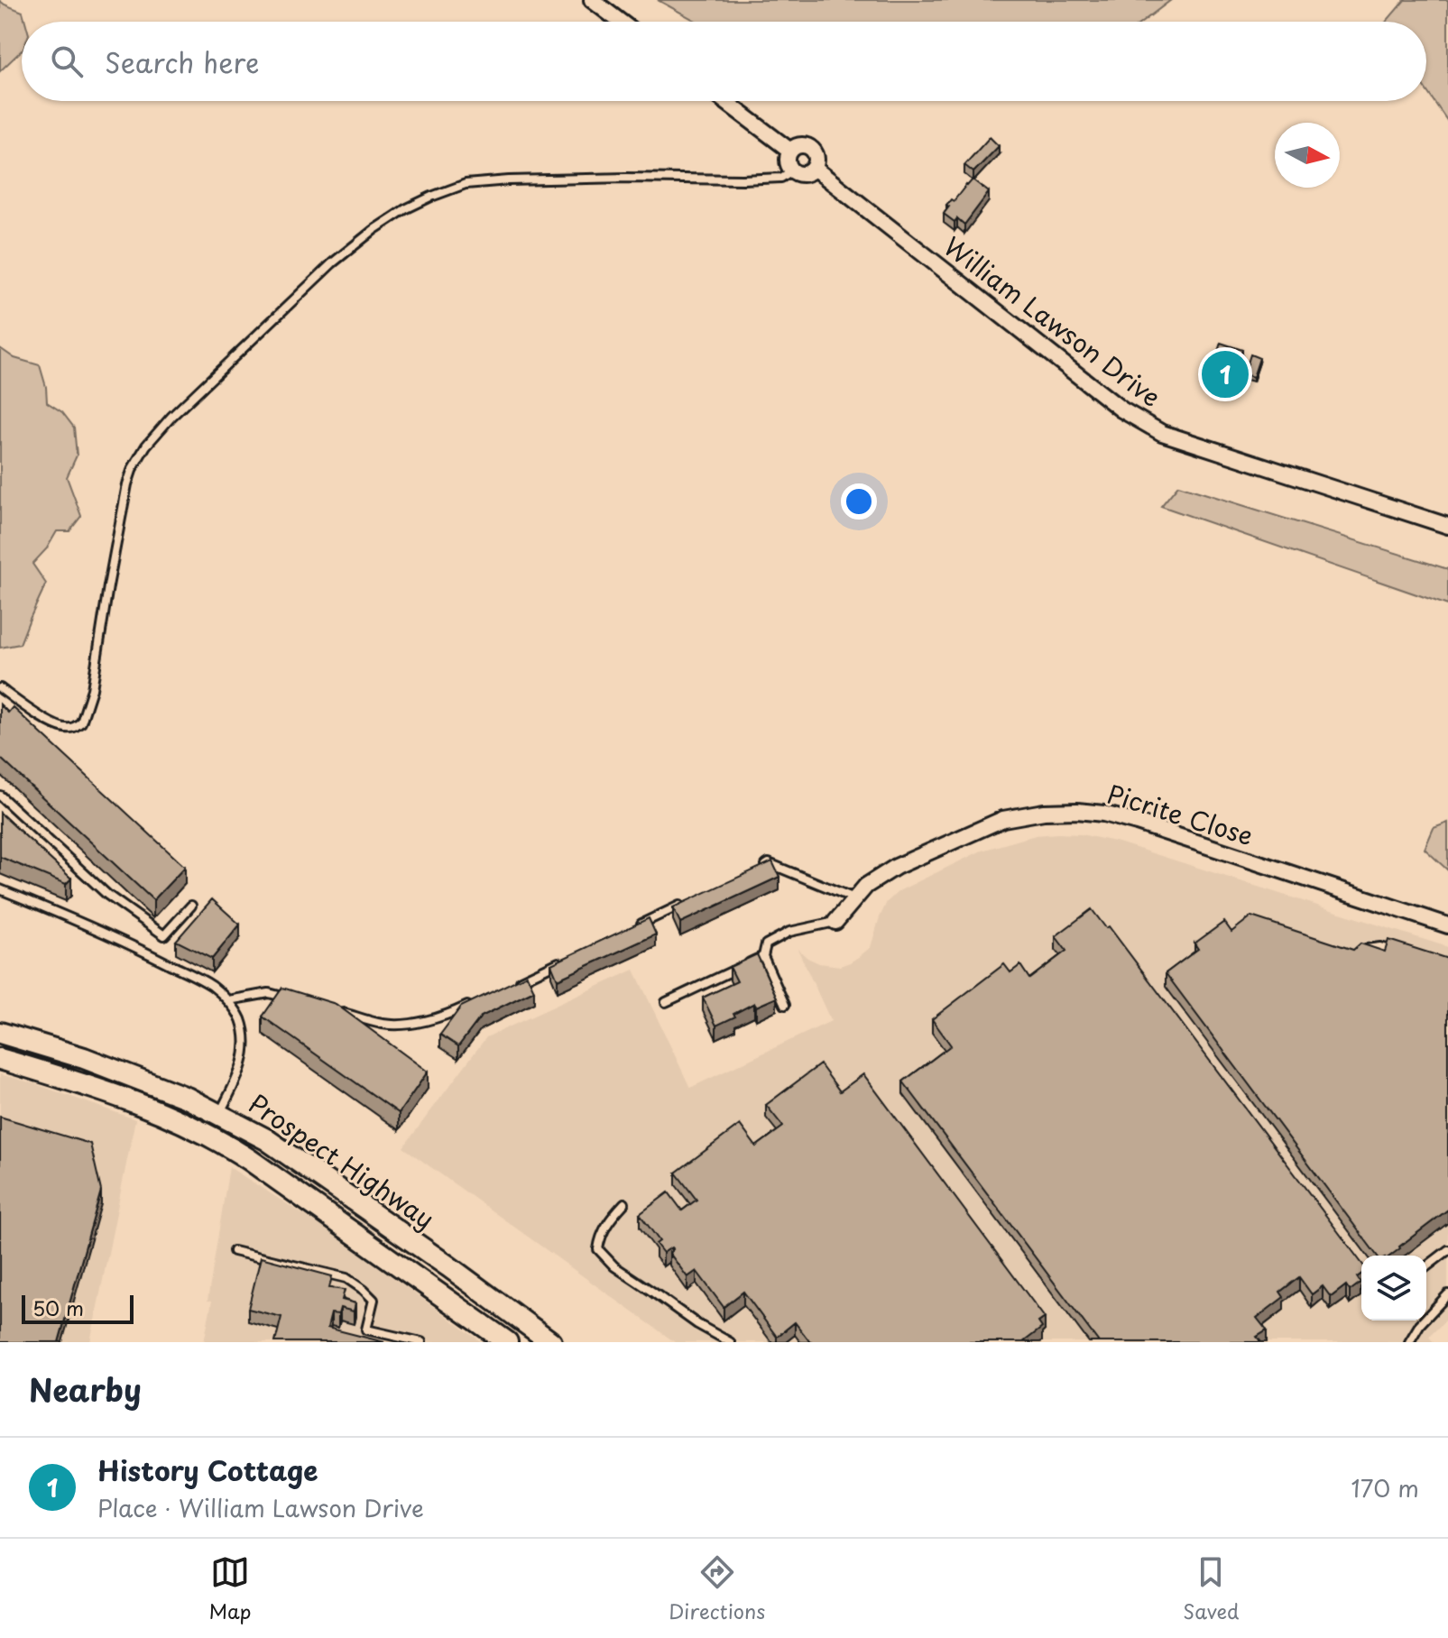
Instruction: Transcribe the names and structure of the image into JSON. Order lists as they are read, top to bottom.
{
  "streets": {
    "main road": ["Prospect Highway"],
    "street": ["William Lawson Drive", "Picrite Close"]
  },
  "scale_bar": "50 m",
  "north": "right",
  "page": {
    "search": "Search here",
    "pins": "1",
    "scale": "50 m",
    "heading": "Nearby",
    "list": [
      {
        "mark": "1",
        "name": "History Cottage",
        "note": "Place · William Lawson Drive",
        "value": "170 m"
      }
    ],
    "nav": ["Map", "Directions", "Saved"]
  }
}
